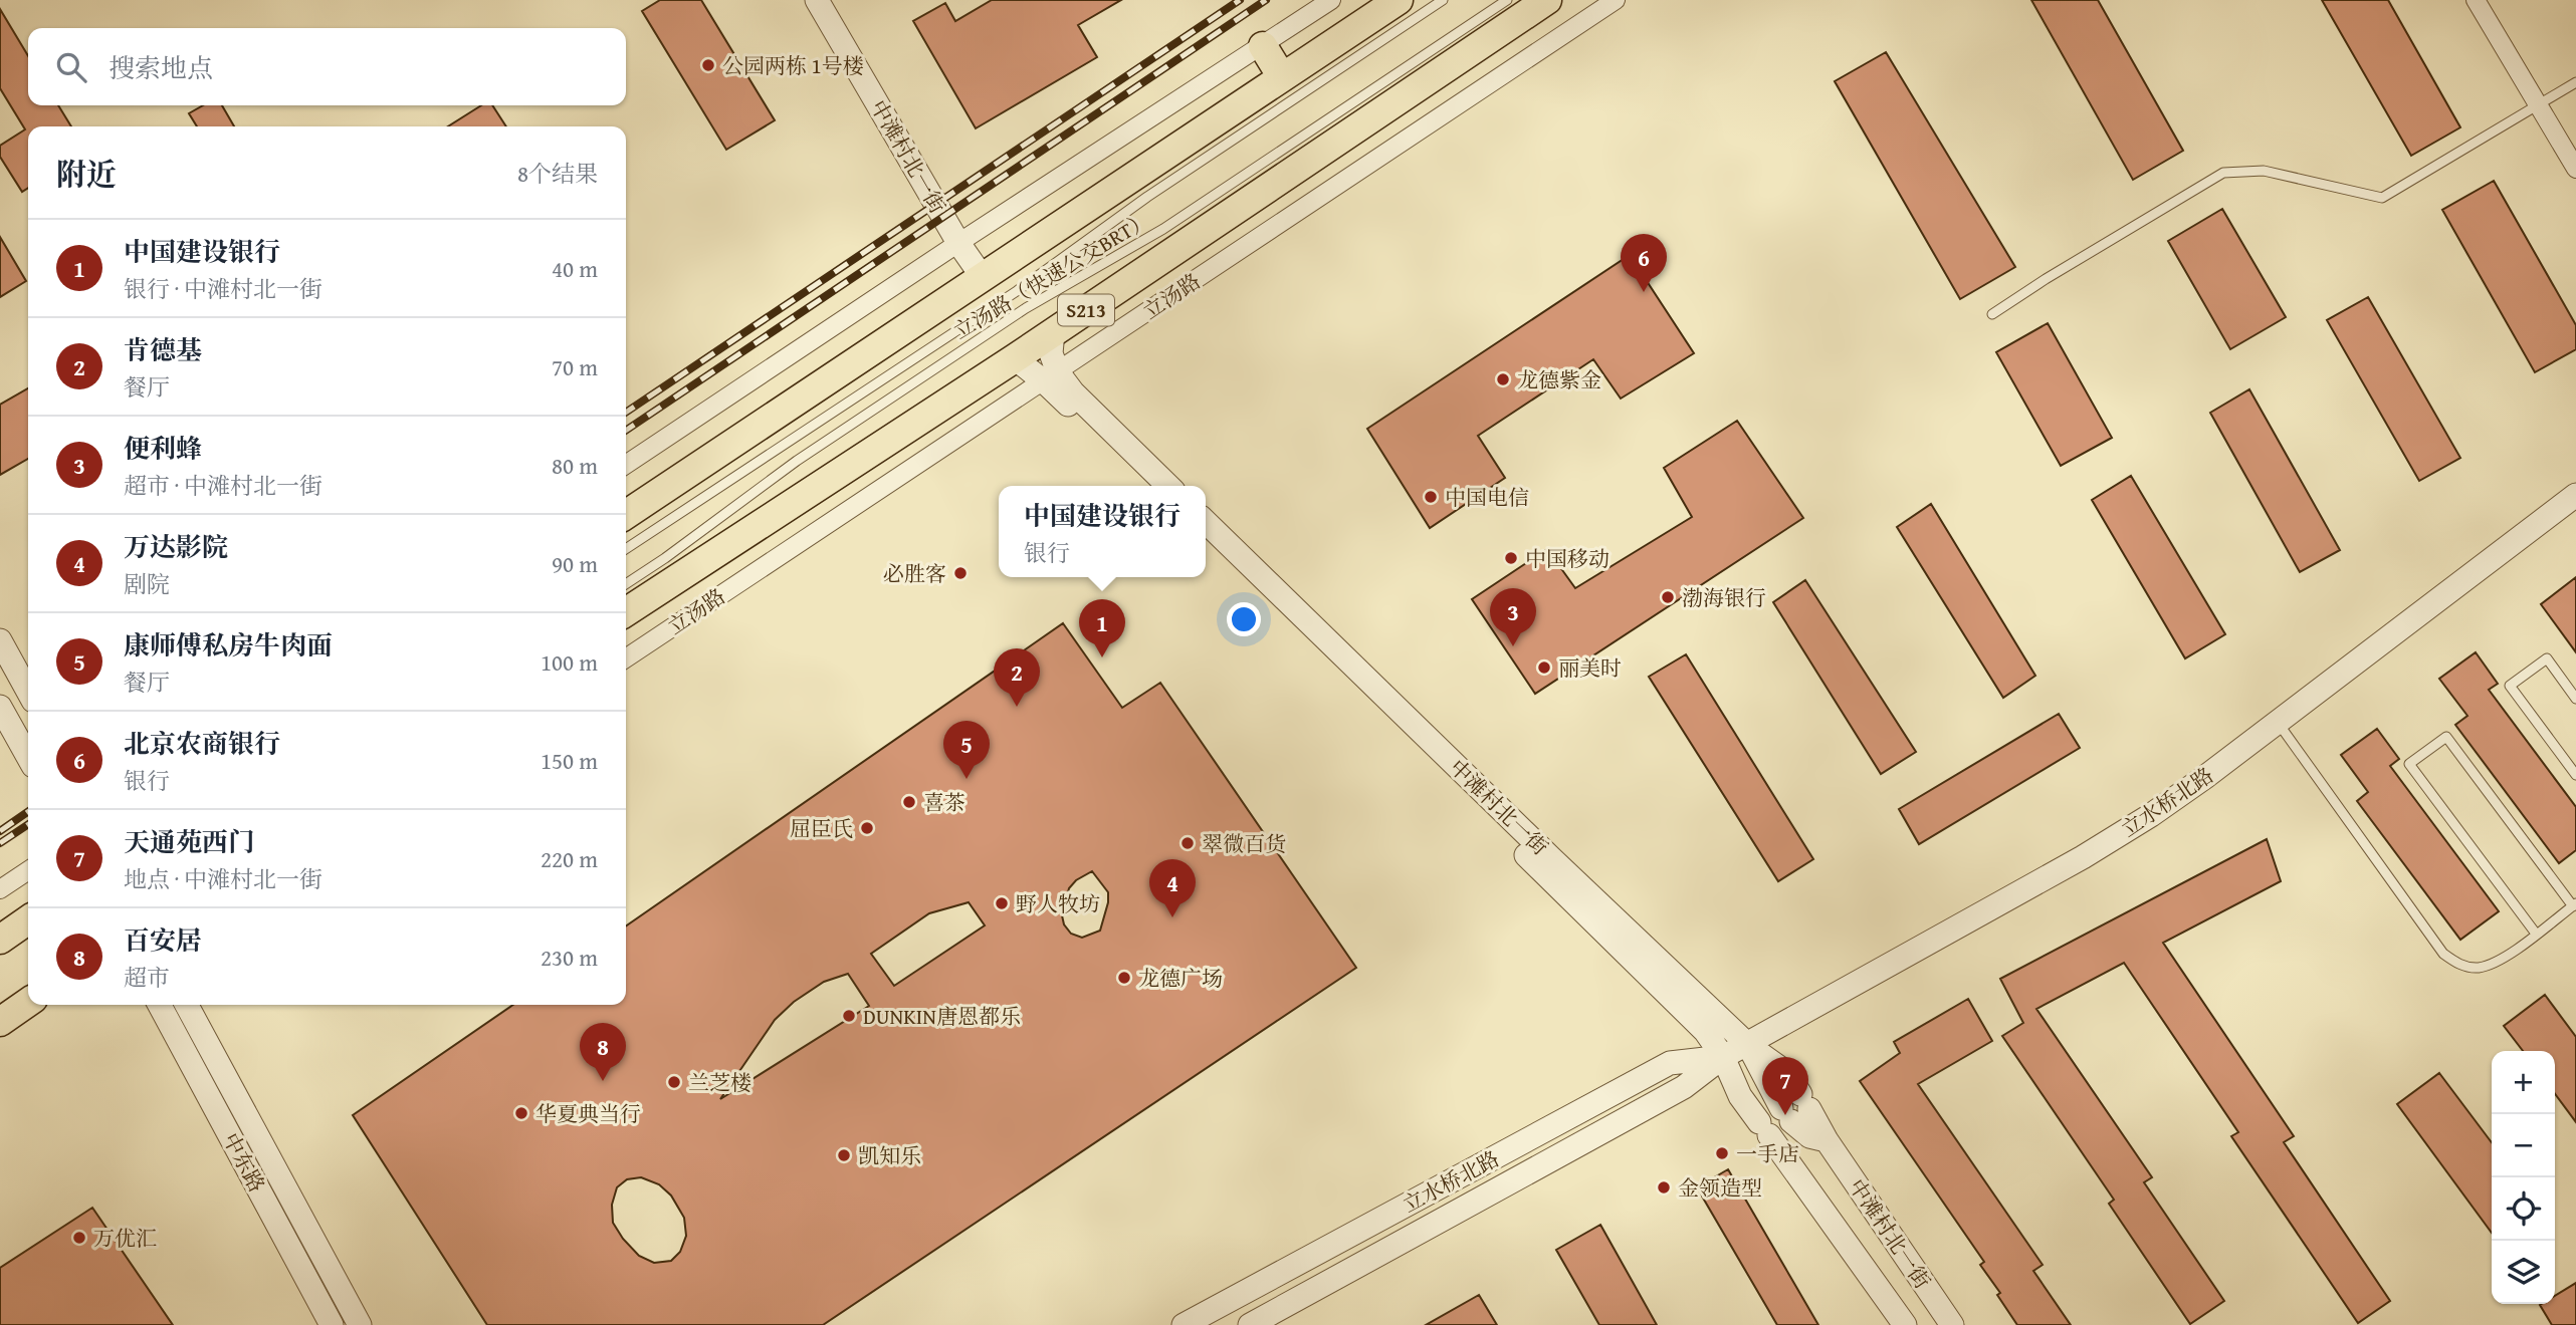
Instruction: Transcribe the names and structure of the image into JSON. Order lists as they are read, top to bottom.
{
  "streets": {
    "main road": ["立汤路", "S213"],
    "street": ["中滩村北一街", "立水桥北路", "中东路"],
    "lane": ["立汤路（快速公交BRT）"]
  },
  "crossings": [
    ["中滩村北一街", "立水桥北路"]
  ],
  "places": [
    "公园两栋 1号楼",
    "龙德紫金",
    "中国电信",
    "中国移动",
    "必胜客",
    "渤海银行",
    "丽美时",
    "喜茶",
    "屈臣氏",
    "翠微百货",
    "野人牧坊",
    "龙德广场",
    "DUNKIN唐恩都乐",
    "兰芝楼",
    "华夏典当行",
    "一手店",
    "凯知乐",
    "金领造型",
    "万优汇"
  ],
  "page": {
    "search": "搜索地点",
    "heading": ["附近", "8个结果"],
    "list": [
      {
        "mark": "1",
        "name": "中国建设银行",
        "note": "银行 · 中滩村北一街",
        "value": "40 m"
      },
      {
        "mark": "2",
        "name": "肯德基",
        "note": "餐厅",
        "value": "70 m"
      },
      {
        "mark": "3",
        "name": "便利蜂",
        "note": "超市 · 中滩村北一街",
        "value": "80 m"
      },
      {
        "mark": "4",
        "name": "万达影院",
        "note": "剧院",
        "value": "90 m"
      },
      {
        "mark": "5",
        "name": "康师傅私房牛肉面",
        "note": "餐厅",
        "value": "100 m"
      },
      {
        "mark": "6",
        "name": "北京农商银行",
        "note": "银行",
        "value": "150 m"
      },
      {
        "mark": "7",
        "name": "天通苑西门",
        "note": "地点 · 中滩村北一街",
        "value": "220 m"
      },
      {
        "mark": "8",
        "name": "百安居",
        "note": "超市",
        "value": "230 m"
      }
    ],
    "pins": [
      "6",
      "3",
      "1",
      "2",
      "5",
      "4",
      "8",
      "7"
    ],
    "popup": ["中国建设银行", "银行"],
    "map_buttons": ["+", "−"]
  }
}
